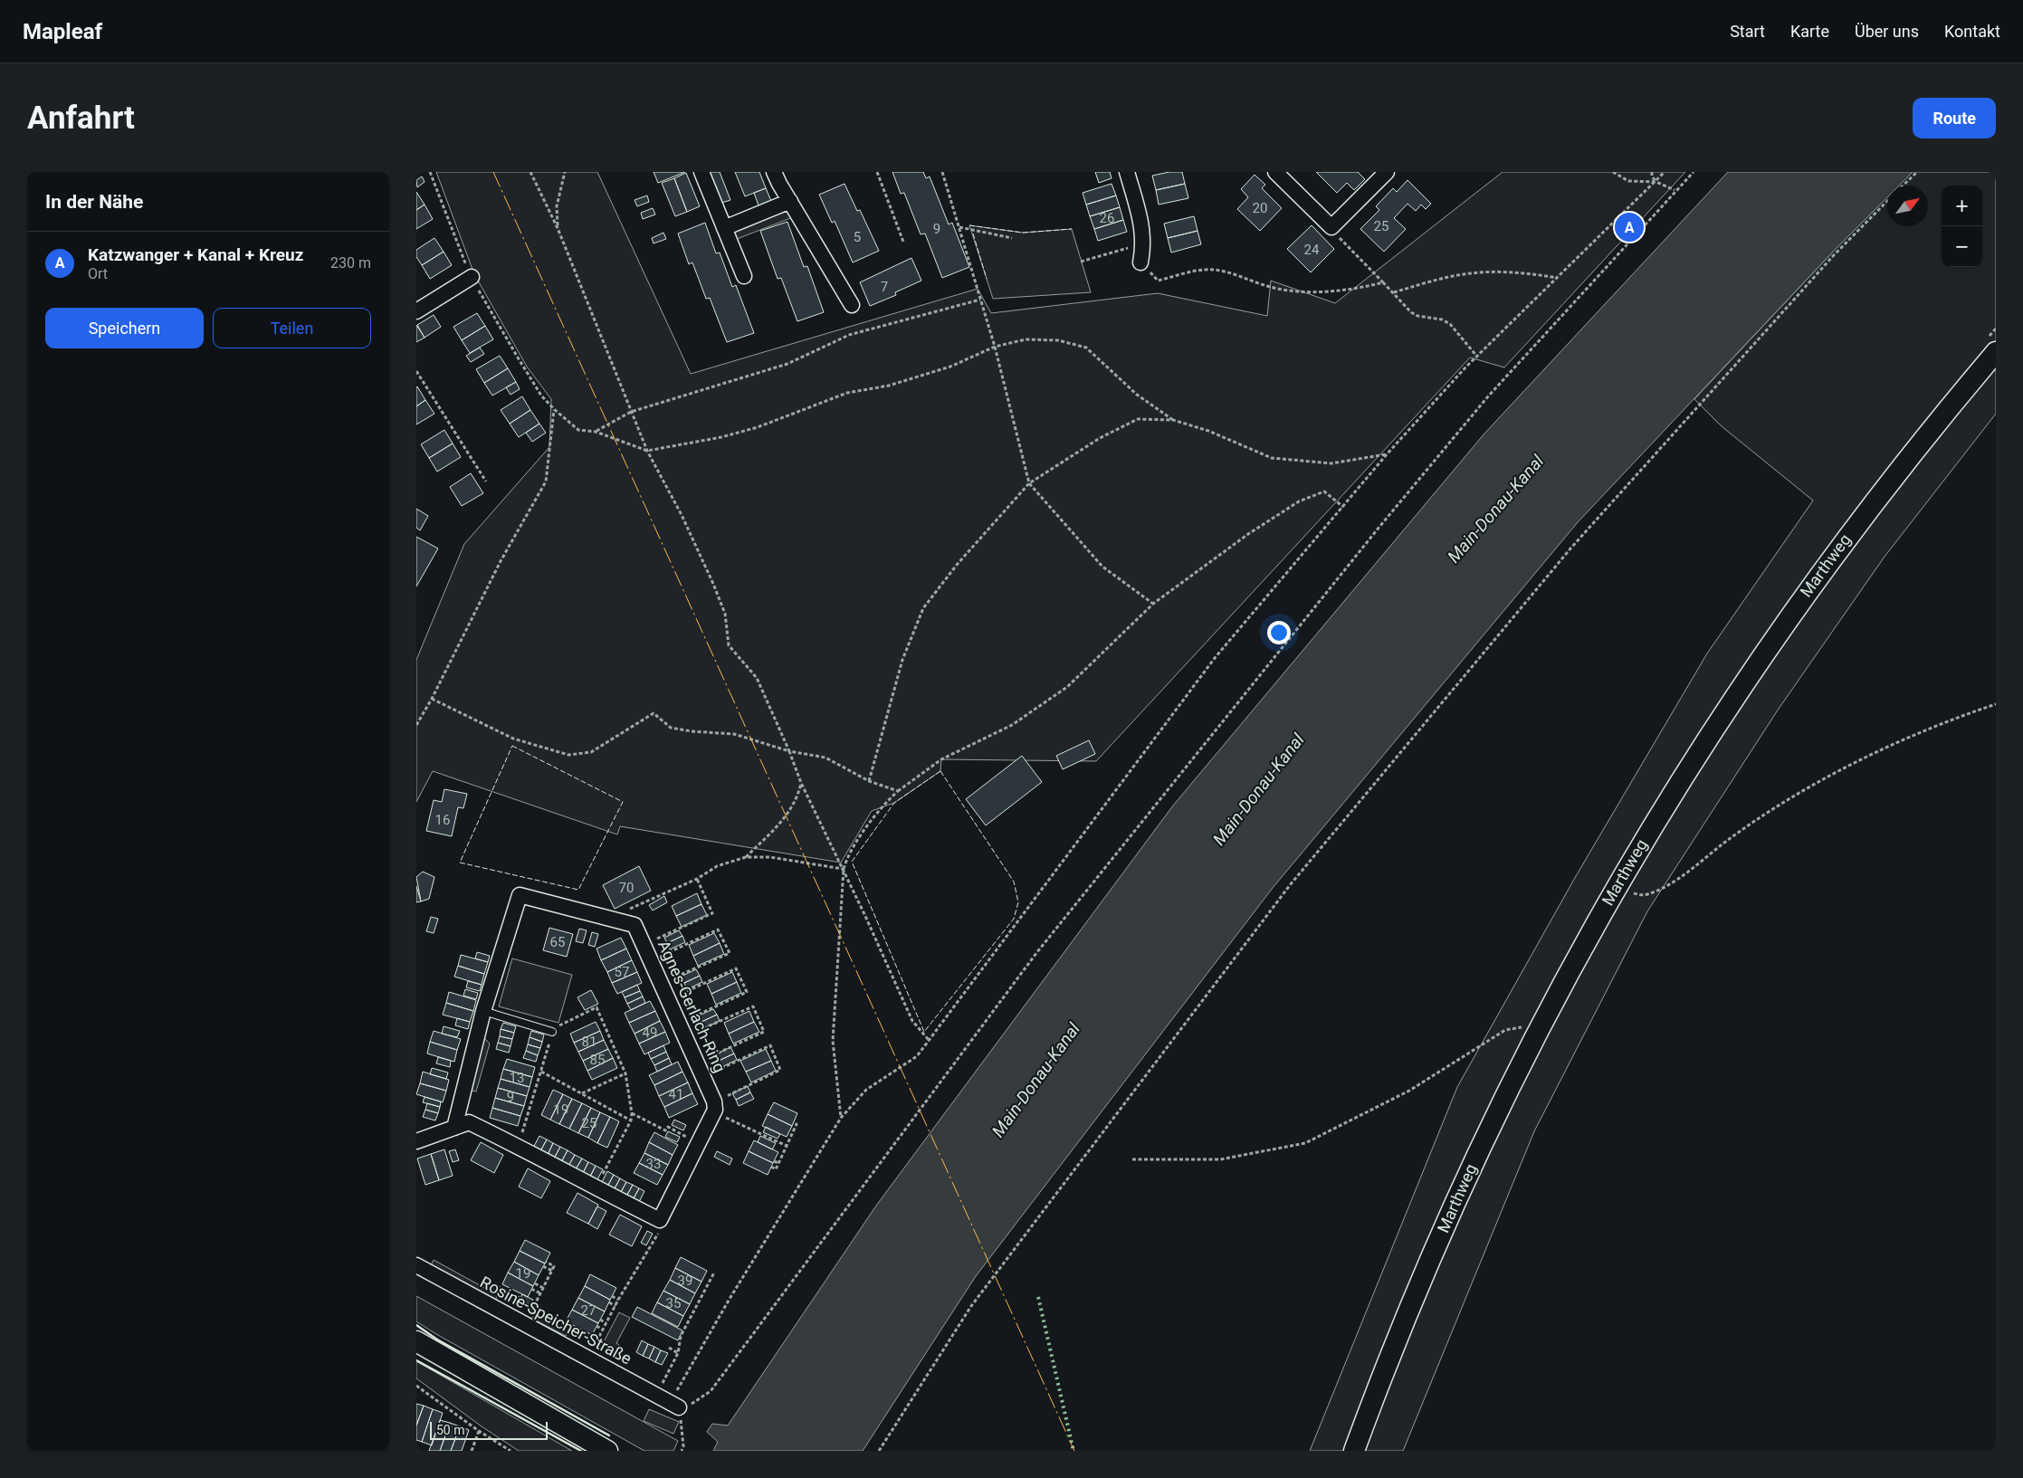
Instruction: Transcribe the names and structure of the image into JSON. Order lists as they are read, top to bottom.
{
  "streets": {
    "main road": ["Marthweg"],
    "street": ["Agnes-Gerlach-Ring", "Rosine-Speicher-Straße"]
  },
  "water": ["Main-Donau-Kanal"],
  "house_numbers": [
    "20",
    "26",
    "25",
    "9",
    "5",
    "24",
    "7",
    "16",
    "70",
    "65",
    "57",
    "49",
    "81",
    "85",
    "13",
    "41",
    "9",
    "19",
    "25",
    "33",
    "19",
    "39",
    "35",
    "27"
  ],
  "scale_bar": "50 m",
  "north": "top right",
  "page": {
    "header": "Mapleaf",
    "nav": [
      "Start",
      "Karte",
      "Über uns",
      "Kontakt"
    ],
    "buttons": [
      "Route",
      ["Speichern", "Teilen"]
    ],
    "title": "Anfahrt",
    "heading": "In der Nähe",
    "map_buttons": ["+", "−"],
    "pins": "A",
    "list": [
      {
        "mark": "A",
        "name": "Katzwanger + Kanal + Kreuz",
        "note": "Ort",
        "value": "230 m"
      }
    ],
    "scale": "50 m"
  }
}
